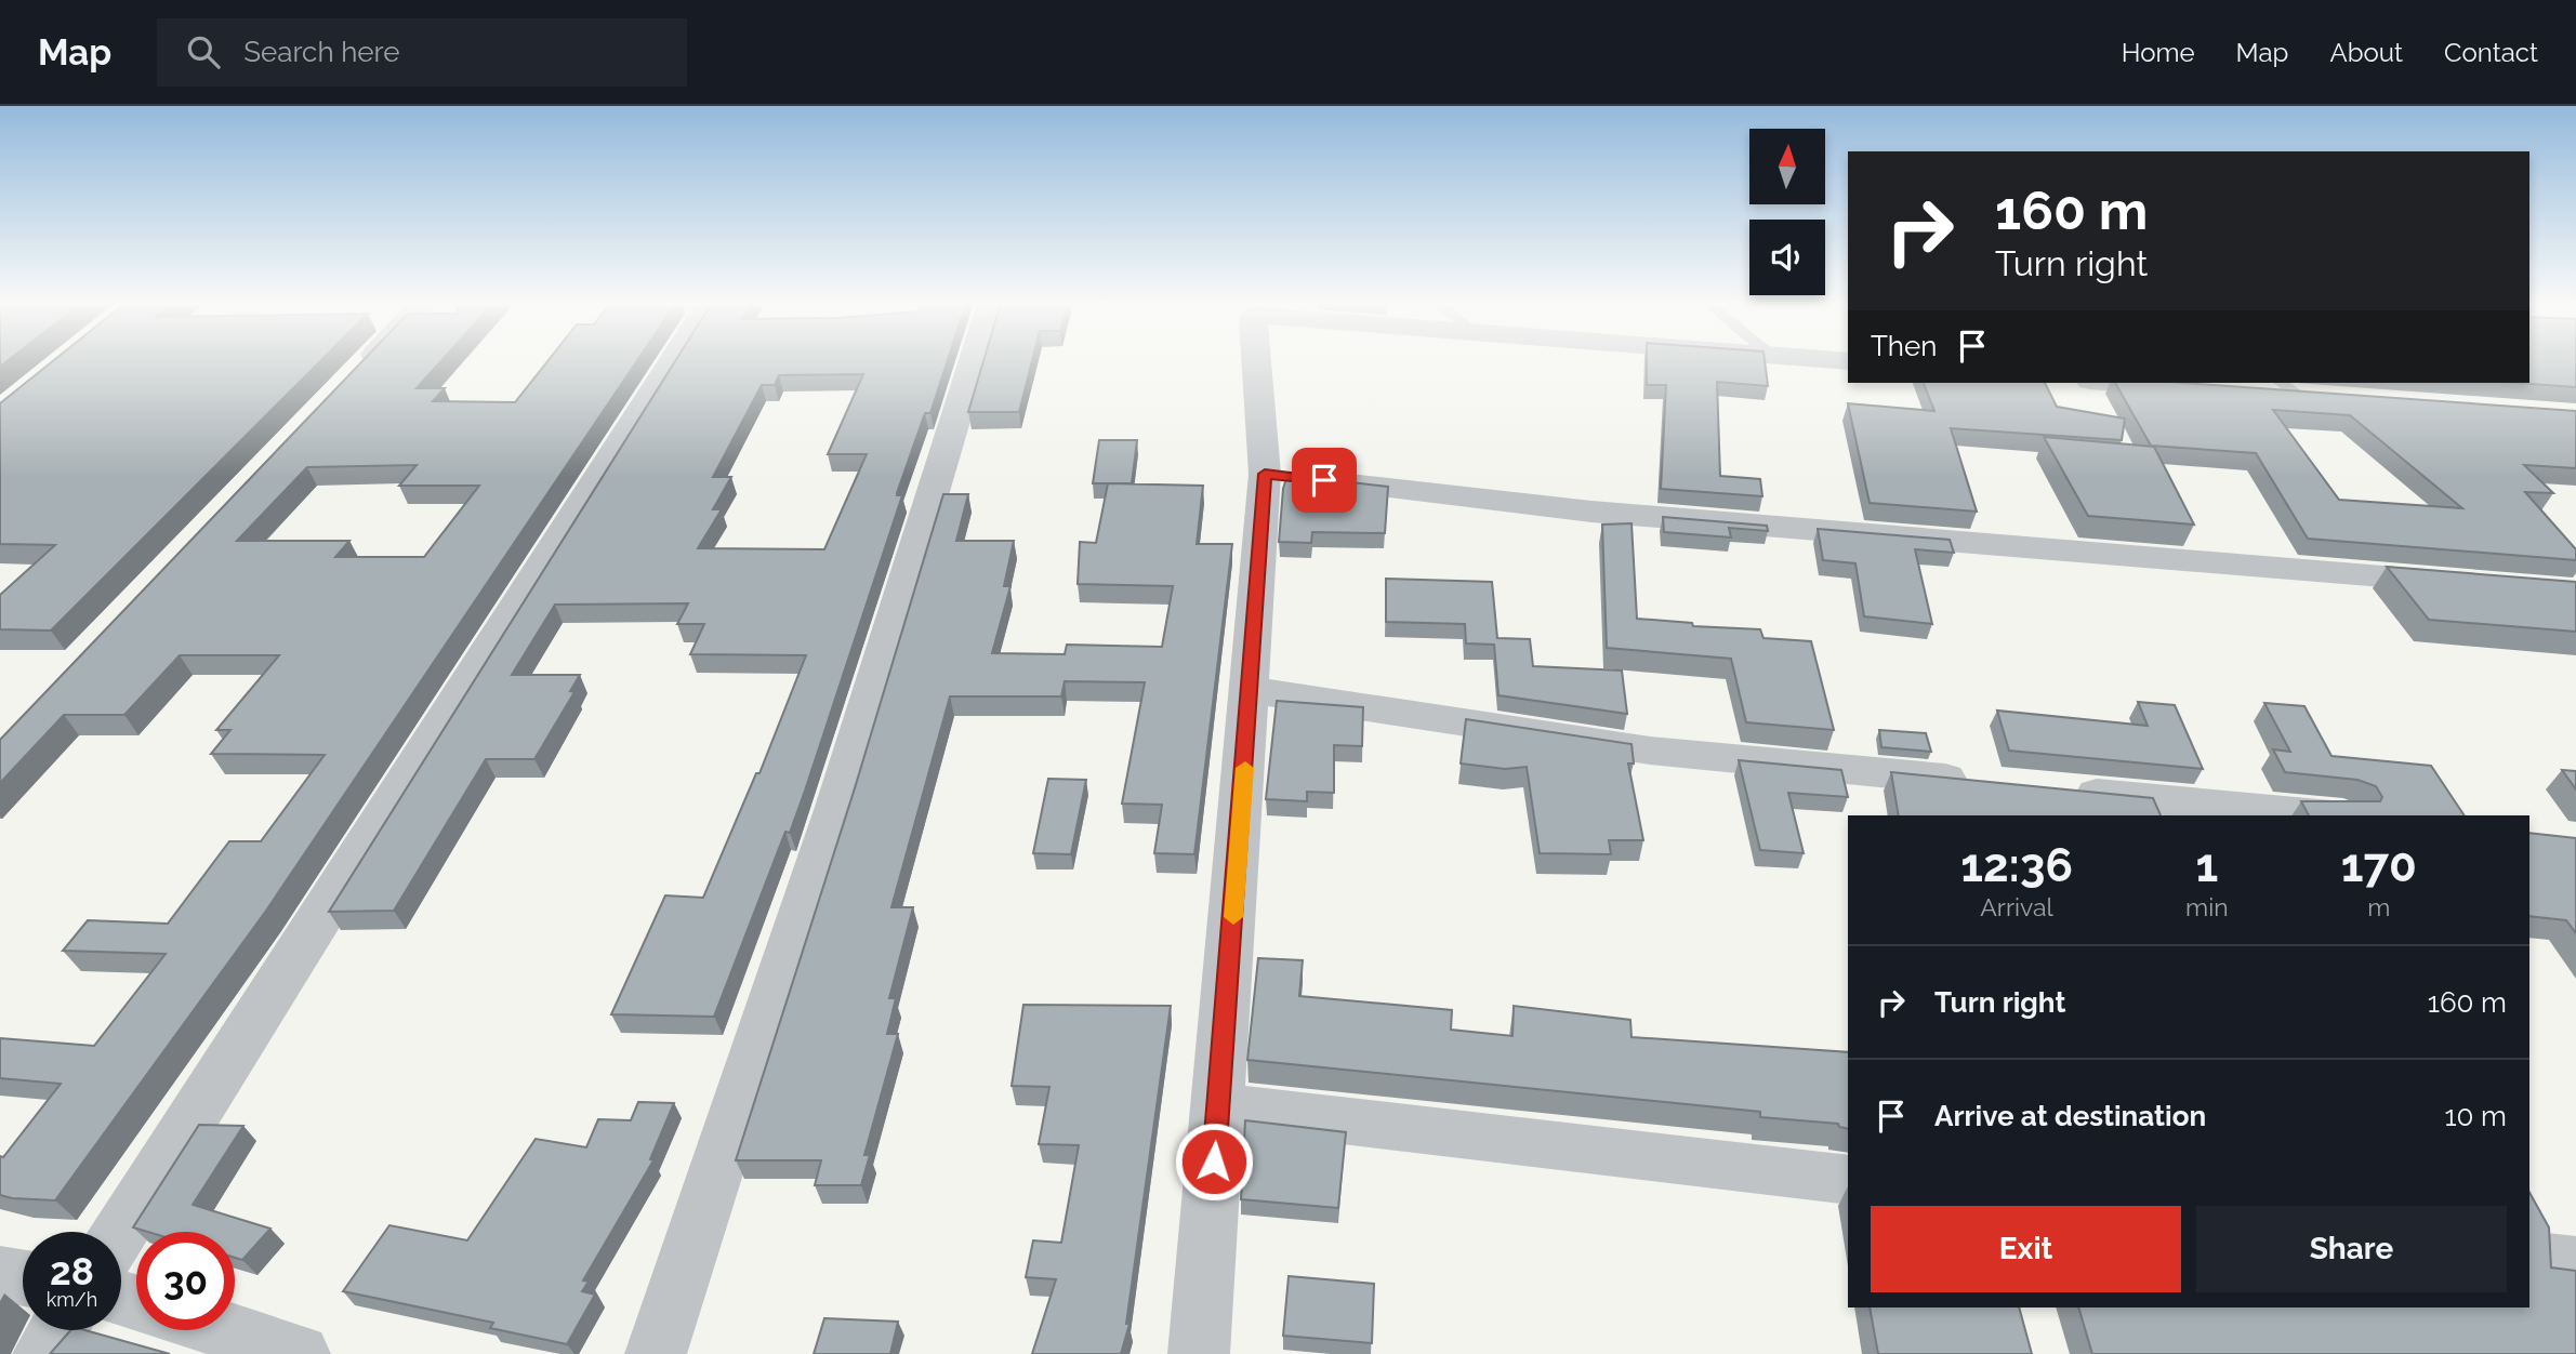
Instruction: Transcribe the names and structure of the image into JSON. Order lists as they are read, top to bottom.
{
  "north": "top",
  "page": {
    "header": "Map",
    "search": "Search here",
    "nav": [
      "Home",
      "Map",
      "About",
      "Contact"
    ],
    "turn": ["160 m", "Turn right"],
    "then": "Then",
    "eta": [
      "12:36",
      "Arrival",
      "1",
      "min",
      "170",
      "m"
    ],
    "list": [
      {
        "name": "Turn right",
        "value": "160 m"
      },
      {
        "name": "Arrive at destination",
        "value": "10 m"
      }
    ],
    "buttons": ["Exit", "Share"],
    "speed": "28 km/h",
    "limit": "30"
  }
}
